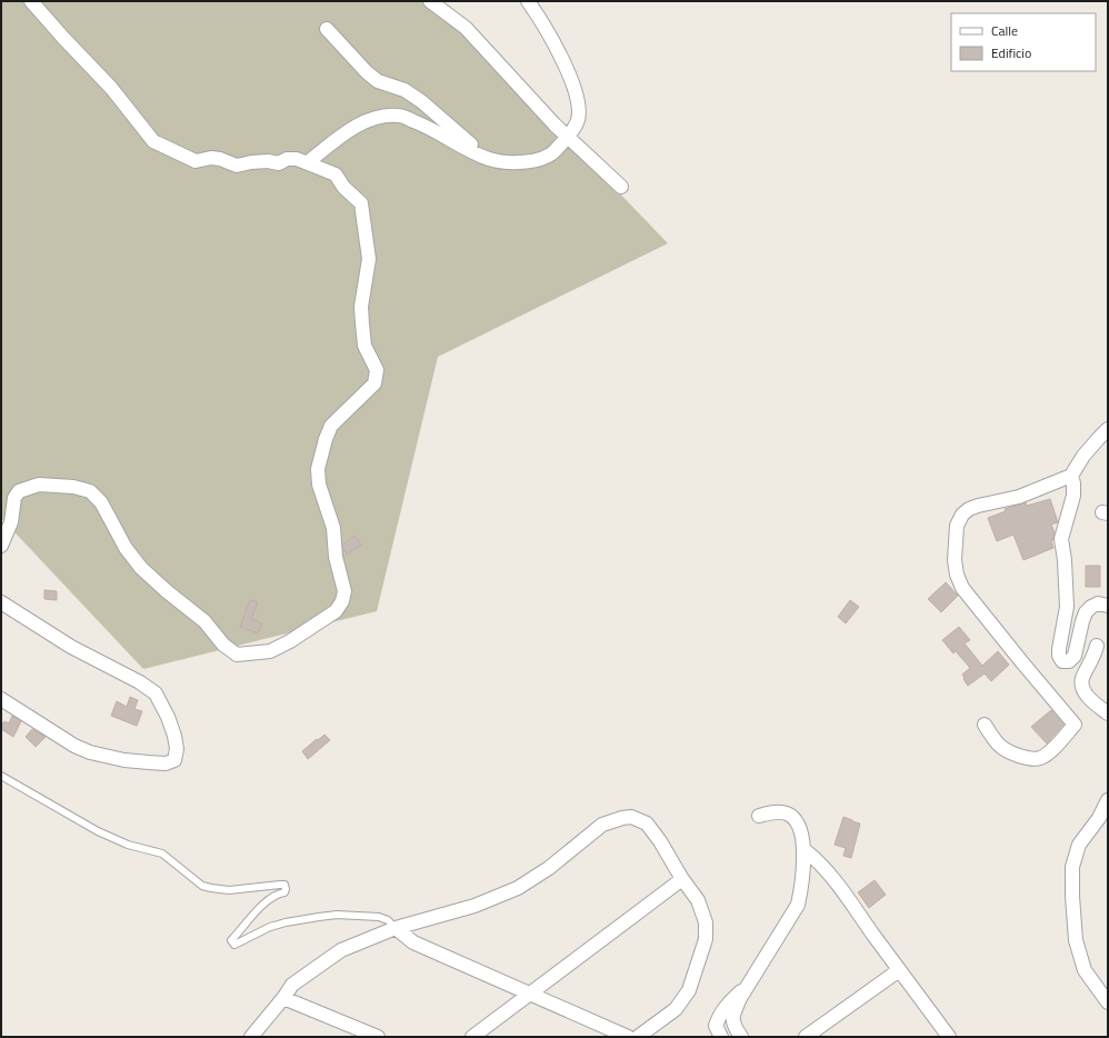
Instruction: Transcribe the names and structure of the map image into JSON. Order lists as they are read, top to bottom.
{
  "legend": ["Calle", "Edificio"]
}
